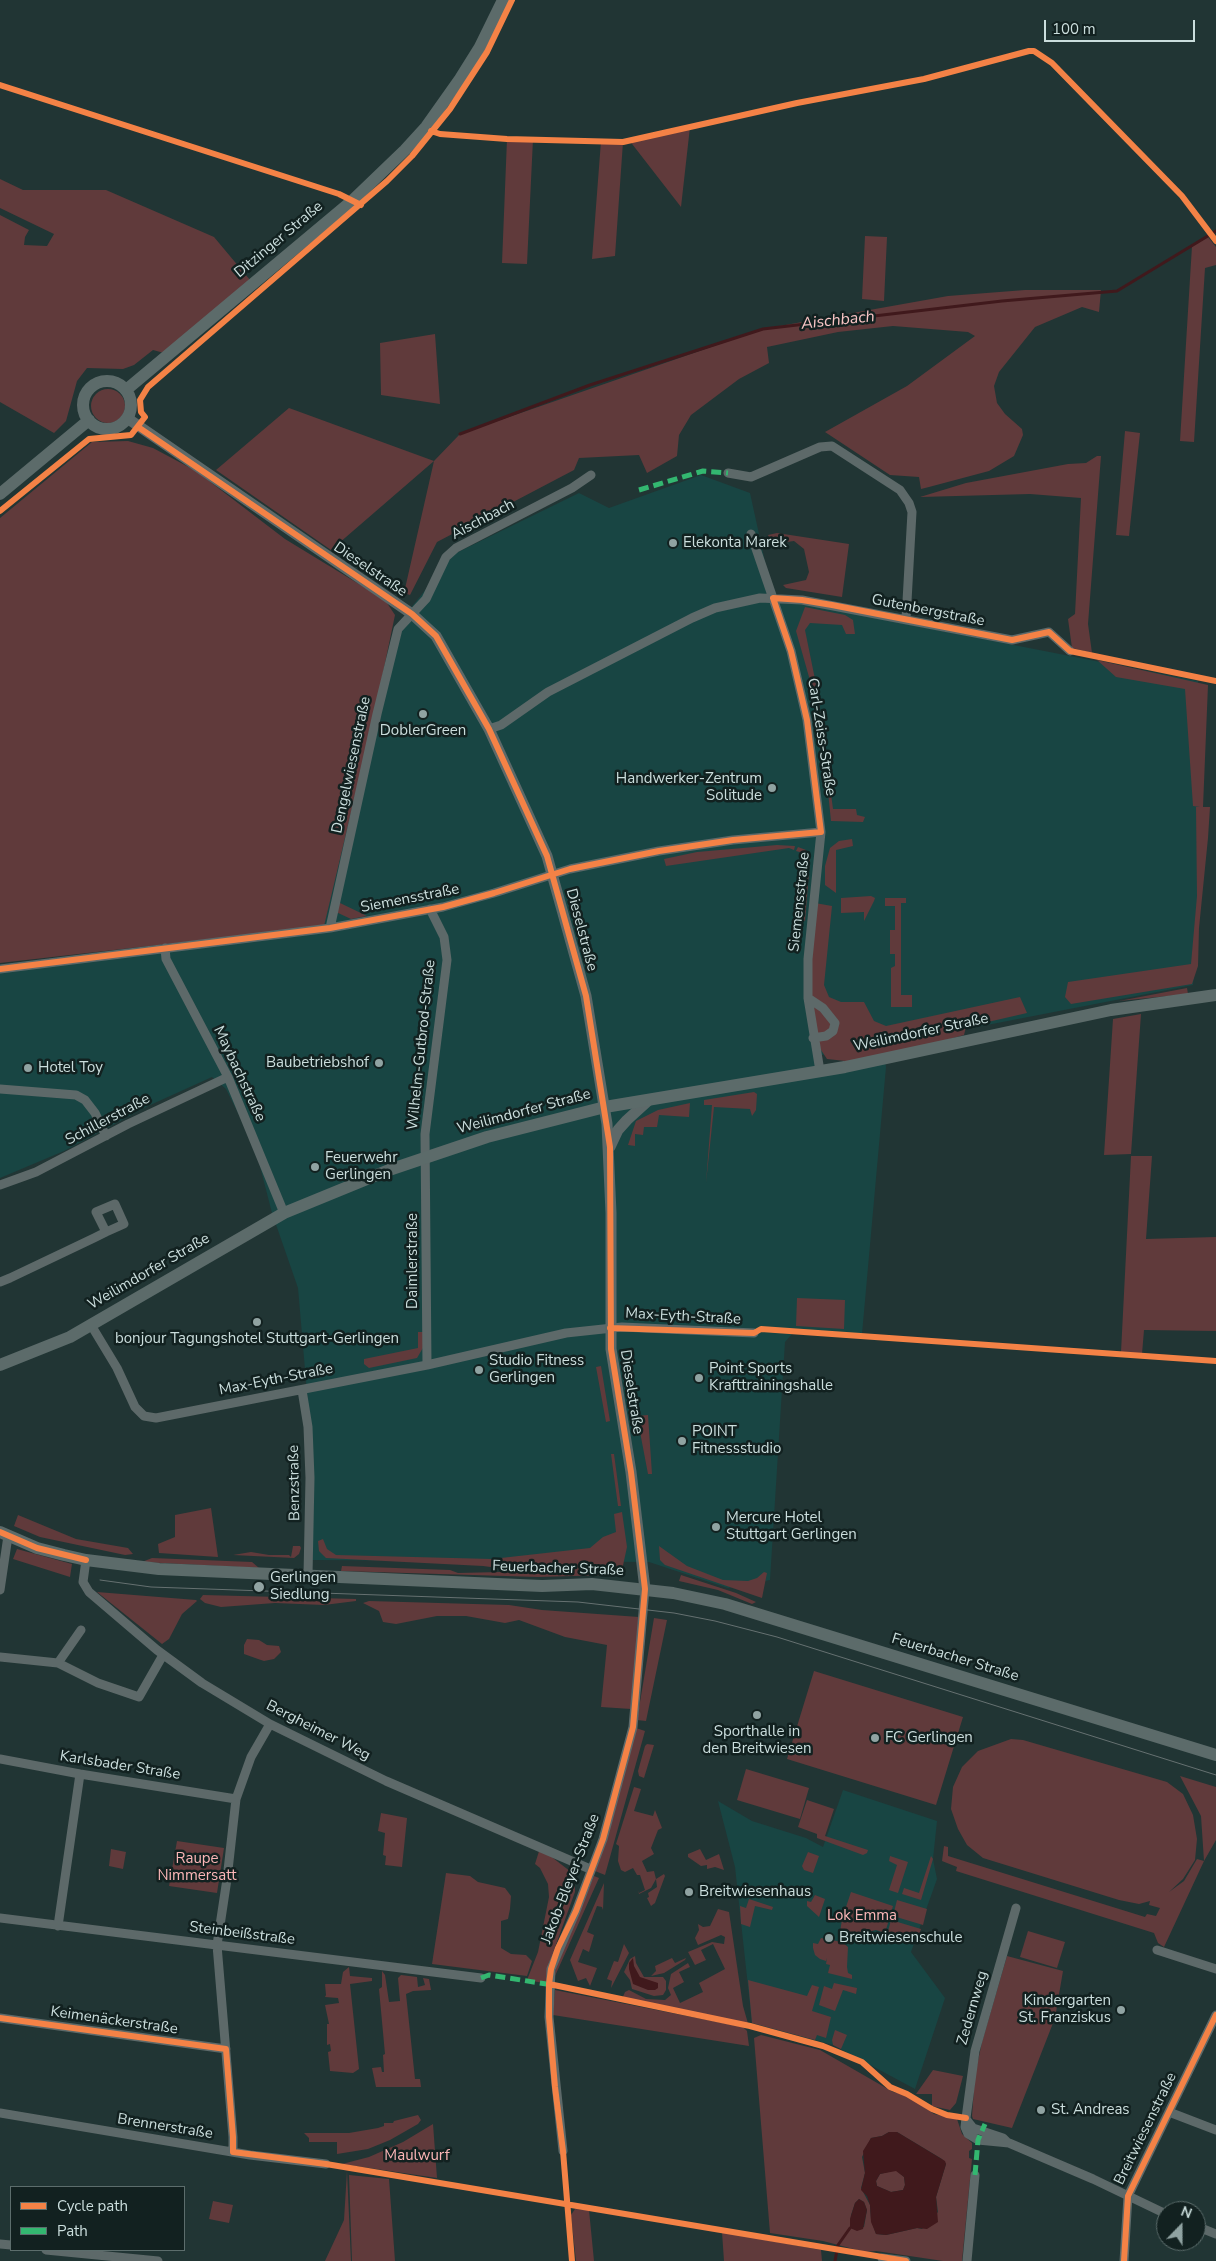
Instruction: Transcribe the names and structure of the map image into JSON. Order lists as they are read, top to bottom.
{
  "streets": {
    "main road": ["Ditzinger Straße", "Weilimdorfer Straße", "Feuerbacher Straße"],
    "street": [
      "Aischbach",
      "Dieselstraße",
      "Gutenbergstraße",
      "Carl-Zeiss-Straße",
      "Dengelwiesenstraße",
      "Siemensstraße",
      "Wilhelm-Gutbrod-Straße",
      "Maybachstraße",
      "Schillerstraße",
      "Daimlerstraße",
      "Max-Eyth-Straße",
      "Benzstraße",
      "Bergheimer Weg",
      "Karlsbader Straße",
      "Jakob-Bleyer-Straße",
      "Steinbeißstraße",
      "Zedernweg",
      "Keimenäckerstraße",
      "Brennerstraße",
      "Breitwiesenstraße"
    ]
  },
  "crossings": [
    ["Ditzinger Straße", "Dieselstraße"],
    ["Aischbach", "Dieselstraße"],
    ["Aischbach", "Dengelwiesenstraße"],
    ["Dieselstraße", "Gutenbergstraße"],
    ["Dieselstraße", "Dengelwiesenstraße"],
    ["Dieselstraße", "Siemensstraße"],
    ["Dieselstraße", "Weilimdorfer Straße"],
    ["Dieselstraße", "Max-Eyth-Straße"],
    ["Dieselstraße", "Feuerbacher Straße"],
    ["Dieselstraße", "Jakob-Bleyer-Straße"],
    ["Gutenbergstraße", "Carl-Zeiss-Straße"],
    ["Carl-Zeiss-Straße", "Siemensstraße"],
    ["Dengelwiesenstraße", "Siemensstraße"],
    ["Siemensstraße", "Weilimdorfer Straße"],
    ["Siemensstraße", "Wilhelm-Gutbrod-Straße"],
    ["Siemensstraße", "Maybachstraße"],
    ["Weilimdorfer Straße", "Wilhelm-Gutbrod-Straße"],
    ["Weilimdorfer Straße", "Maybachstraße"],
    ["Weilimdorfer Straße", "Daimlerstraße"],
    ["Weilimdorfer Straße", "Max-Eyth-Straße"],
    ["Wilhelm-Gutbrod-Straße", "Daimlerstraße"],
    ["Maybachstraße", "Schillerstraße"],
    ["Daimlerstraße", "Max-Eyth-Straße"],
    ["Max-Eyth-Straße", "Benzstraße"],
    ["Benzstraße", "Feuerbacher Straße"],
    ["Feuerbacher Straße", "Bergheimer Weg"],
    ["Feuerbacher Straße", "Jakob-Bleyer-Straße"],
    ["Bergheimer Weg", "Jakob-Bleyer-Straße"],
    ["Zedernweg", "Breitwiesenstraße"]
  ],
  "water": ["Aischbach"],
  "parks": ["Raupe Nimmersatt", "Lok Emma", "Maulwurf"],
  "places": [
    "Elekonta Marek",
    "DoblerGreen",
    "Handwerker-Zentrum Solitude",
    "Baubetriebshof",
    "Hotel Toy",
    "Feuerwehr Gerlingen",
    "bonjour Tagungshotel Stuttgart-Gerlingen",
    "Studio Fitness Gerlingen",
    "Point Sports Krafttrainingshalle",
    "POINT Fitnessstudio",
    "Mercure Hotel Stuttgart Gerlingen",
    "Gerlingen Siedlung",
    "Sporthalle in den Breitwiesen",
    "FC Gerlingen",
    "Breitwiesenhaus",
    "Breitwiesenschule",
    "Kindergarten St. Franziskus",
    "St. Andreas"
  ],
  "legend": ["Cycle path", "Path"],
  "scale_bar": "100 m",
  "north": "top"
}
